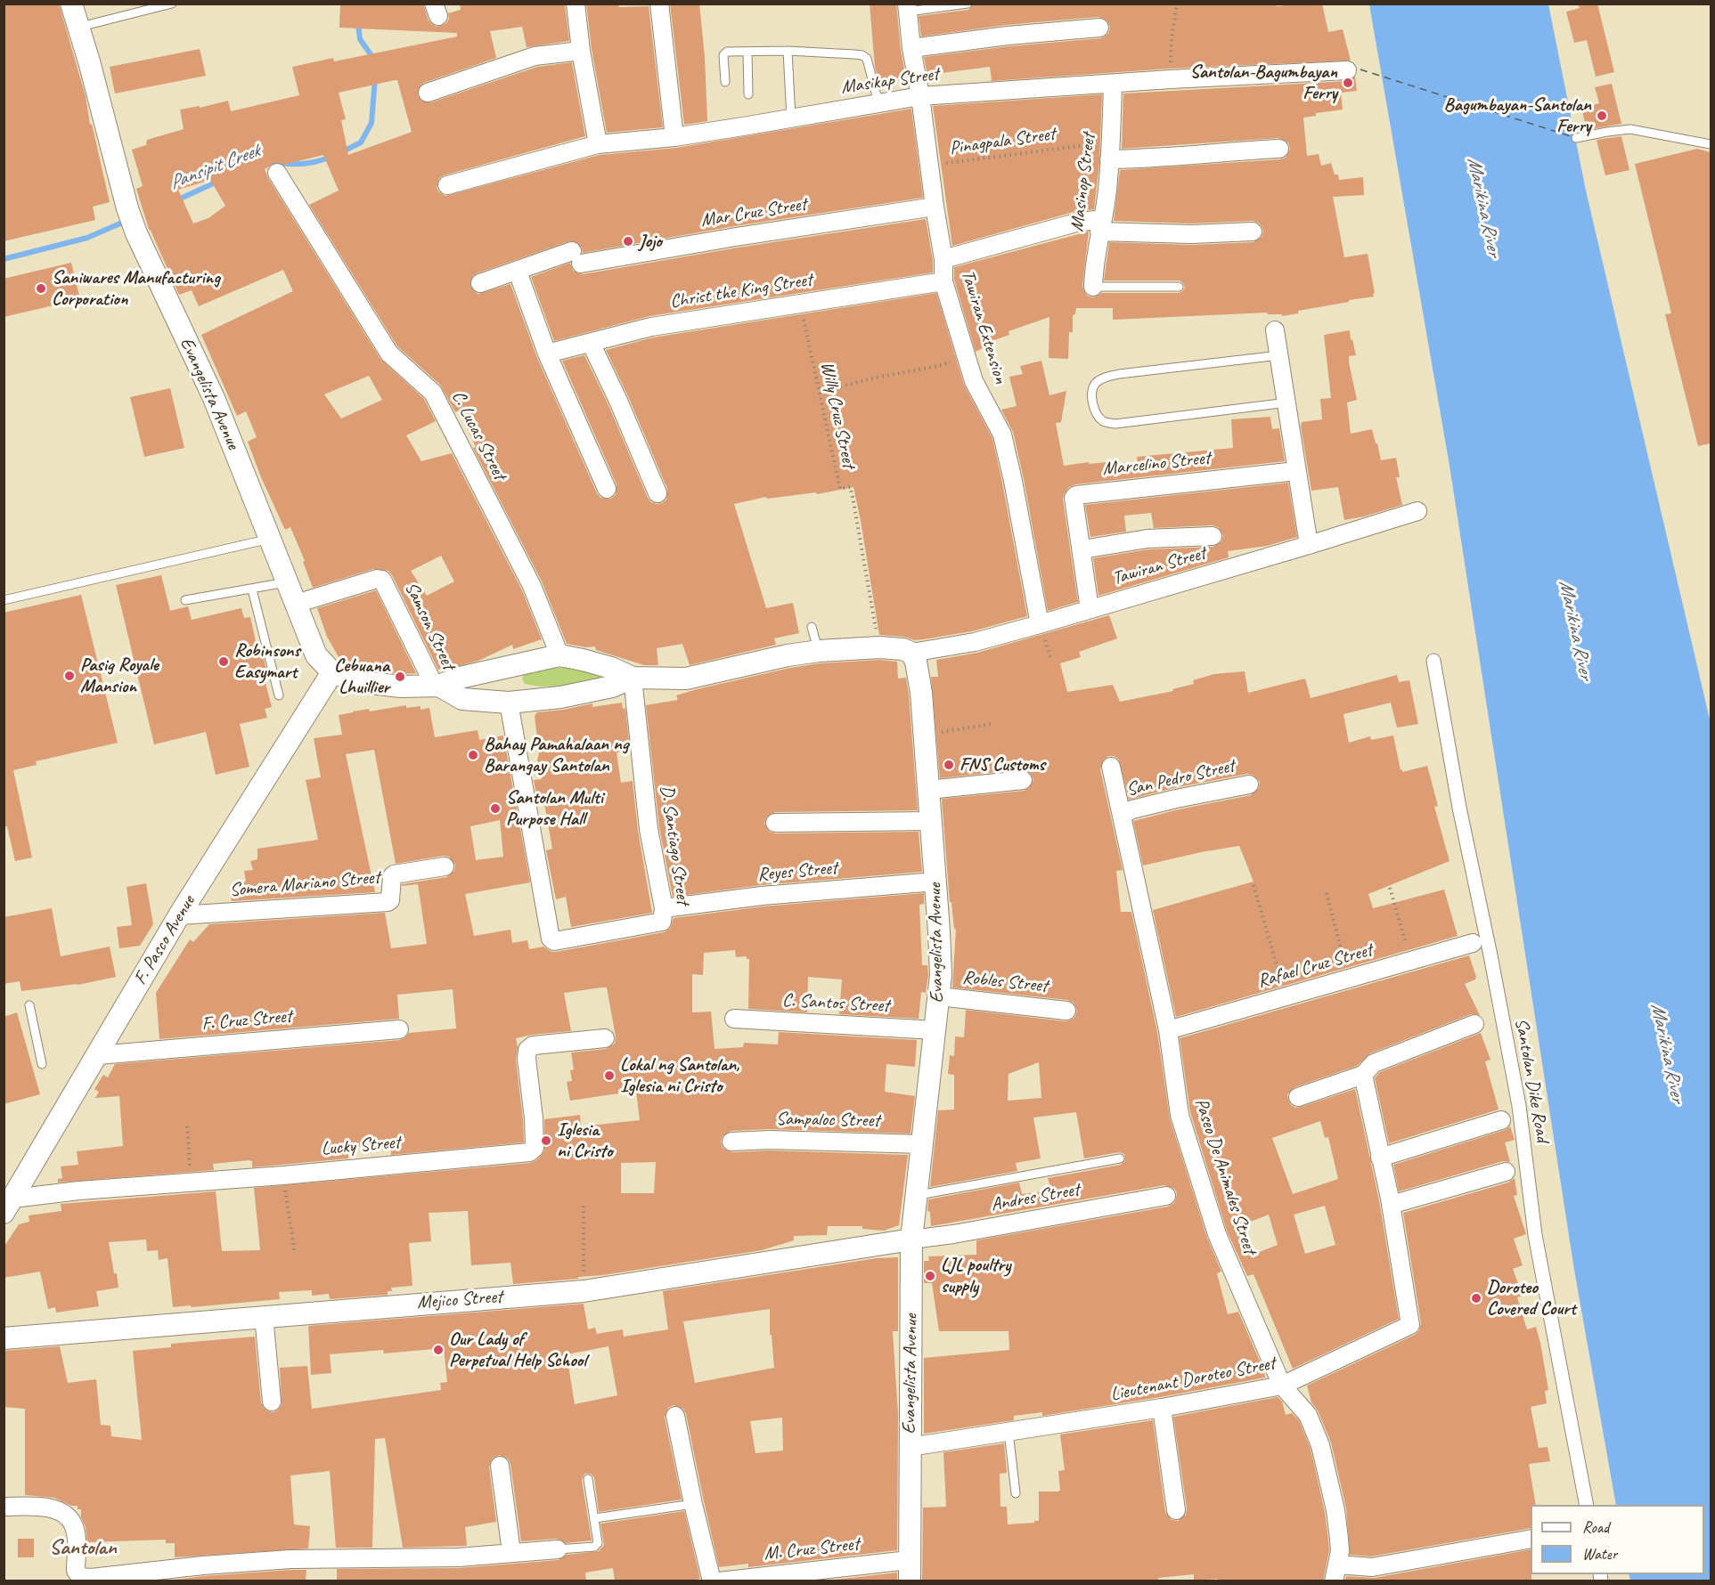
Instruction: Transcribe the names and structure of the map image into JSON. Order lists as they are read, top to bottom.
{
  "streets": {
    "street": [
      "Masikap Street",
      "Masinop Street",
      "Mar Cruz Street",
      "Christ the King Street",
      "Tawiran Extension",
      "Evangelista Avenue",
      "C. Lucas Street",
      "Marcelino Street",
      "Tawiran Street",
      "Samson Street",
      "San Pedro Street",
      "D. Santiago Street",
      "Reyes Street",
      "Somera Mariano Street",
      "F. Pasco Avenue",
      "Rafael Cruz Street",
      "Robles Street",
      "C. Santos Street",
      "F. Cruz Street",
      "Santolan Dike Road",
      "Sampaloc Street",
      "Lucky Street",
      "Paseo De Animales Street",
      "Andres Street",
      "Mejico Street",
      "Lieutenant Doroteo Street",
      "M. Cruz Street"
    ],
    "path": ["Pinagpala Street", "Willy Cruz Street"]
  },
  "crossings": [
    ["Masikap Street", "Masinop Street"],
    ["Masikap Street", "Tawiran Extension"],
    ["Pinagpala Street", "Masinop Street"],
    ["Pinagpala Street", "Tawiran Extension"],
    ["Mar Cruz Street", "Tawiran Extension"],
    ["Christ the King Street", "Tawiran Extension"],
    ["Christ the King Street", "Willy Cruz Street"],
    ["Tawiran Extension", "Tawiran Street"],
    ["Evangelista Avenue", "Willy Cruz Street"],
    ["Evangelista Avenue", "C. Lucas Street"],
    ["Evangelista Avenue", "Tawiran Street"],
    ["Evangelista Avenue", "Samson Street"],
    ["Evangelista Avenue", "D. Santiago Street"],
    ["Evangelista Avenue", "Reyes Street"],
    ["Evangelista Avenue", "F. Pasco Avenue"],
    ["Evangelista Avenue", "Robles Street"],
    ["Evangelista Avenue", "C. Santos Street"],
    ["Evangelista Avenue", "Sampaloc Street"],
    ["Evangelista Avenue", "Andres Street"],
    ["Evangelista Avenue", "Mejico Street"],
    ["Evangelista Avenue", "Lieutenant Doroteo Street"],
    ["Evangelista Avenue", "M. Cruz Street"],
    ["Marcelino Street", "Tawiran Street"],
    ["San Pedro Street", "Paseo De Animales Street"],
    ["D. Santiago Street", "Reyes Street"],
    ["Somera Mariano Street", "F. Pasco Avenue"],
    ["F. Pasco Avenue", "F. Cruz Street"],
    ["F. Pasco Avenue", "Lucky Street"],
    ["Rafael Cruz Street", "Paseo De Animales Street"],
    ["Paseo De Animales Street", "Lieutenant Doroteo Street"],
    ["Andres Street", "Mejico Street"]
  ],
  "districts": ["Santolan"],
  "water": ["Pansipit Creek", "Marikina River"],
  "places": [
    "Santolan-Bagumbayan Ferry",
    "Bagumbayan-Santolan Ferry",
    "Jojo",
    "Saniwares Manufacturing Corporation",
    "Robinsons Easymart",
    "Pasig Royale Mansion",
    "Cebuana Lhuillier",
    "Bahay Pamahalaan ng Barangay Santolan",
    "FNS Customs",
    "Santolan Multi Purpose Hall",
    "Lokal ng Santolan, Iglesia ni Cristo",
    "Iglesia ni Cristo",
    "LJL poultry supply",
    "Doroteo Covered Court",
    "Our Lady of Perpetual Help School"
  ],
  "legend": ["Road", "Water"]
}
